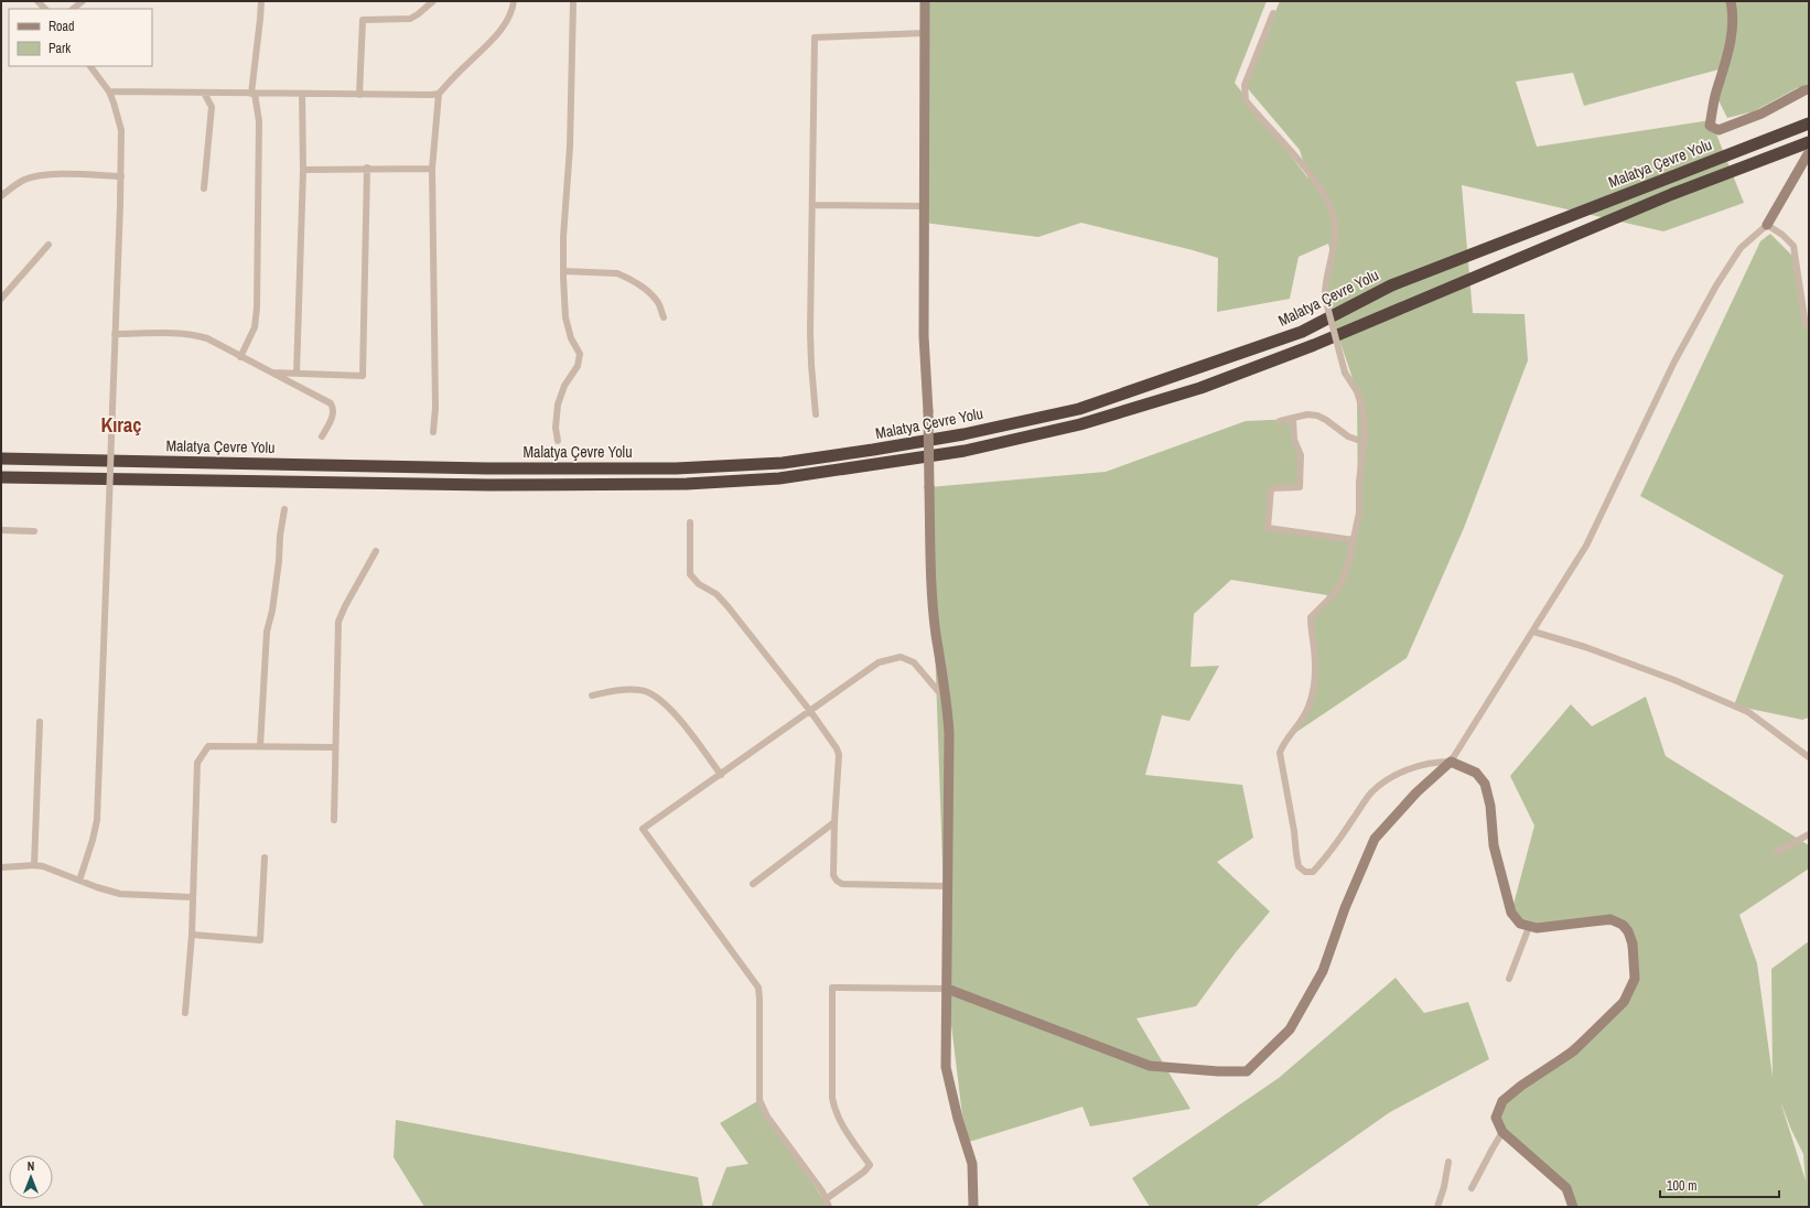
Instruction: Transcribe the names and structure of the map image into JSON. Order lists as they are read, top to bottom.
{
  "streets": {
    "highway": ["Malatya Çevre Yolu"]
  },
  "districts": ["Kıraç"],
  "legend": ["Road", "Park"],
  "scale_bar": "100 m",
  "north": "top"
}
